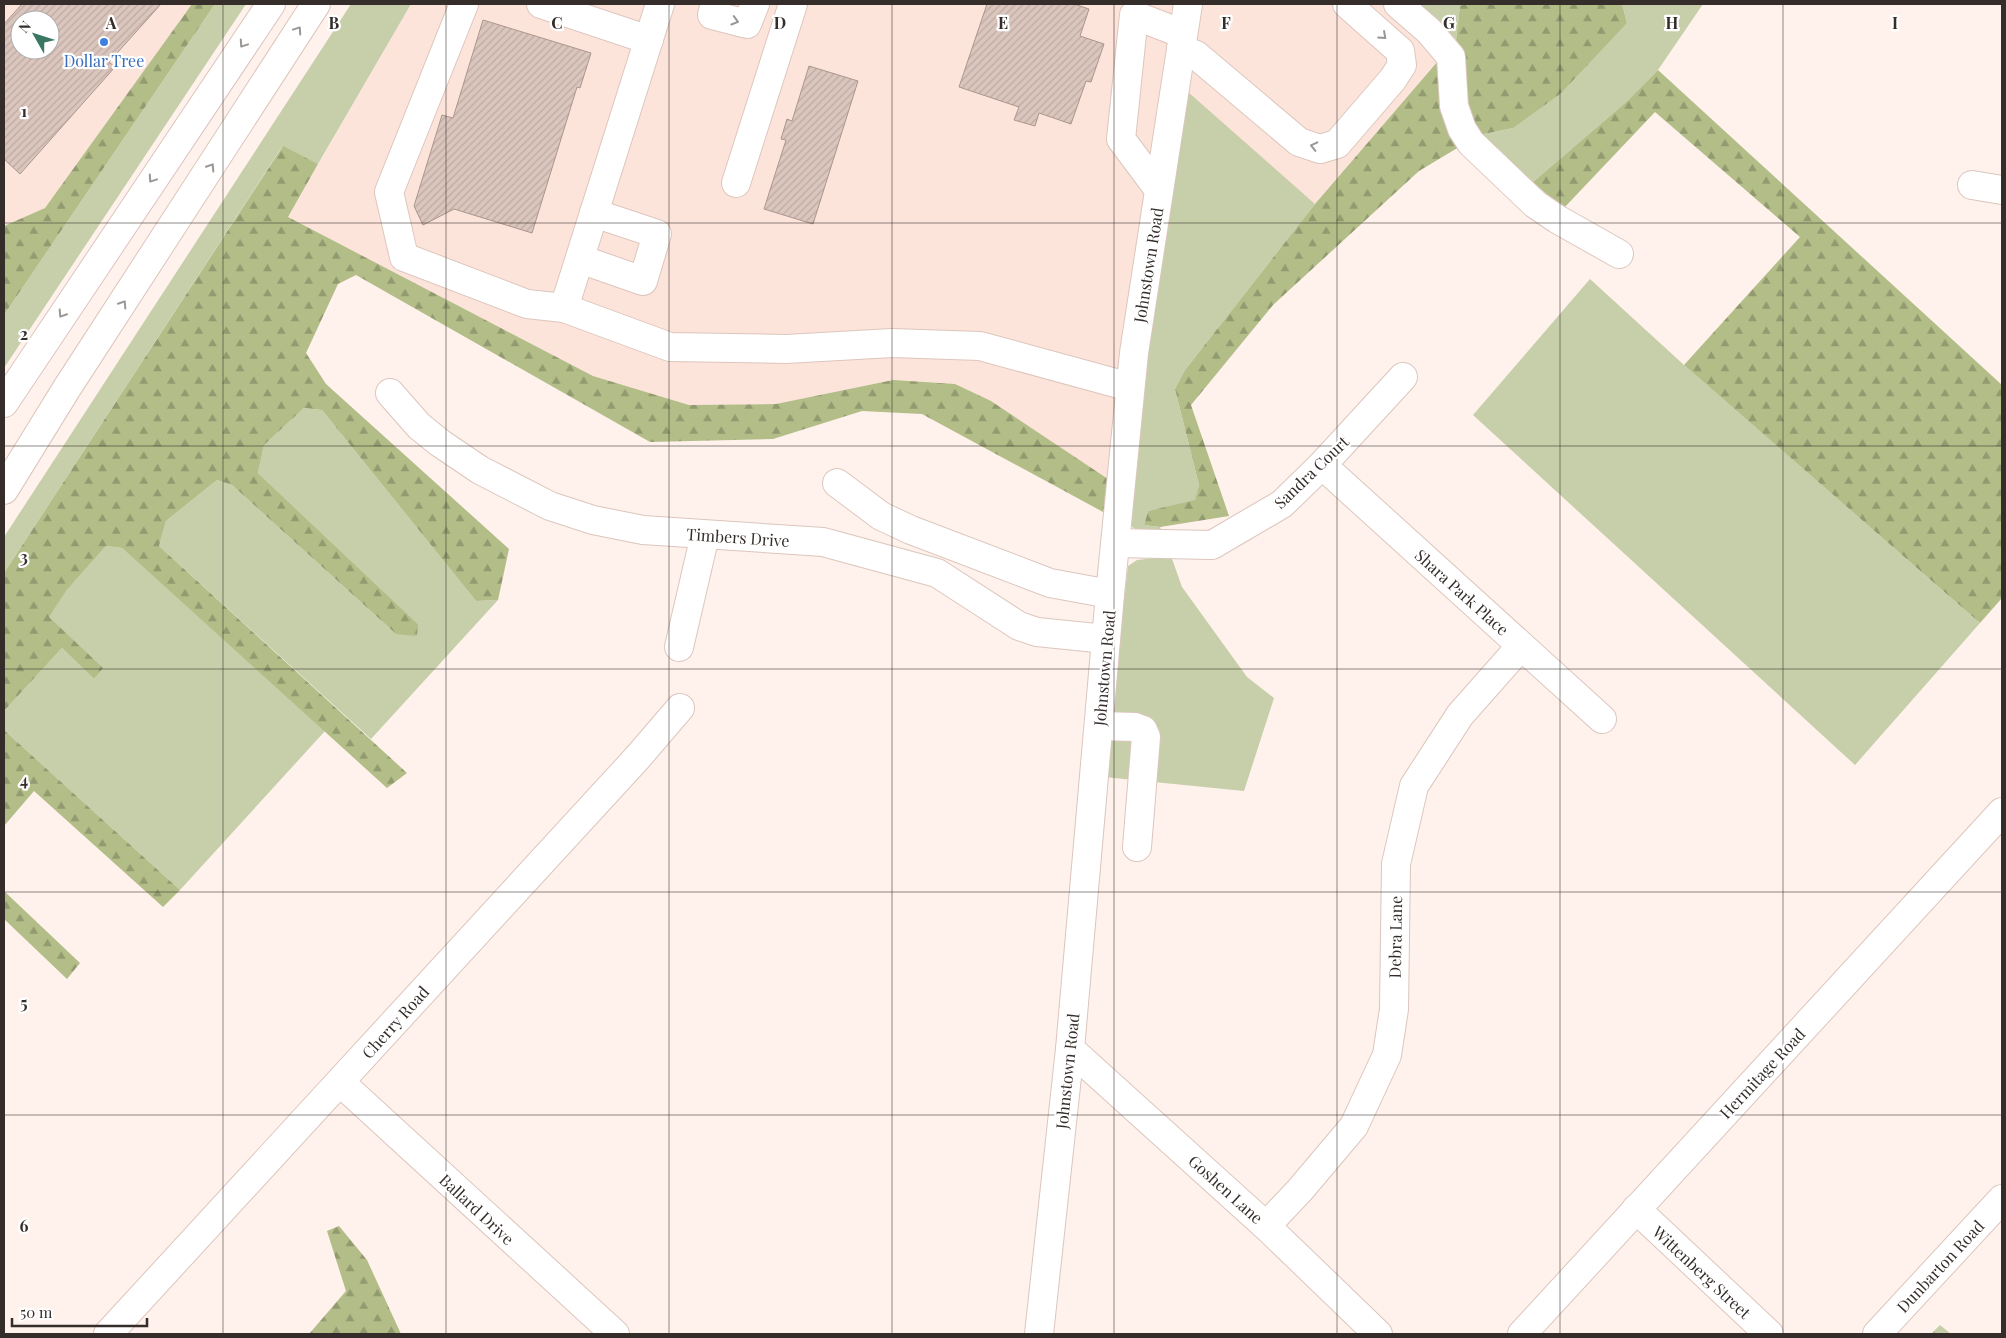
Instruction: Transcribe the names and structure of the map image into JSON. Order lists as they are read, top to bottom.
{
  "streets": {
    "main road": [
      "Johnstown Road",
      "Sandra Court",
      "Timbers Drive",
      "Shara Park Place",
      "Debra Lane",
      "Cherry Road",
      "Hermitage Road",
      "Goshen Lane",
      "Ballard Drive",
      "Dunbarton Road",
      "Wittenberg Street"
    ]
  },
  "crossings": [
    ["Johnstown Road", "Sandra Court"],
    ["Johnstown Road", "Timbers Drive"],
    ["Johnstown Road", "Goshen Lane"],
    ["Sandra Court", "Shara Park Place"],
    ["Shara Park Place", "Debra Lane"],
    ["Debra Lane", "Goshen Lane"],
    ["Cherry Road", "Ballard Drive"],
    ["Hermitage Road", "Wittenberg Street"]
  ],
  "places": ["Dollar Tree"],
  "scale_bar": "50 m",
  "north": "top left",
  "grid": {
    "columns": [
      "A",
      "B",
      "C",
      "D",
      "E",
      "F",
      "G",
      "H",
      "I"
    ],
    "rows": [
      "1",
      "2",
      "3",
      "4",
      "5",
      "6"
    ]
  }
}
